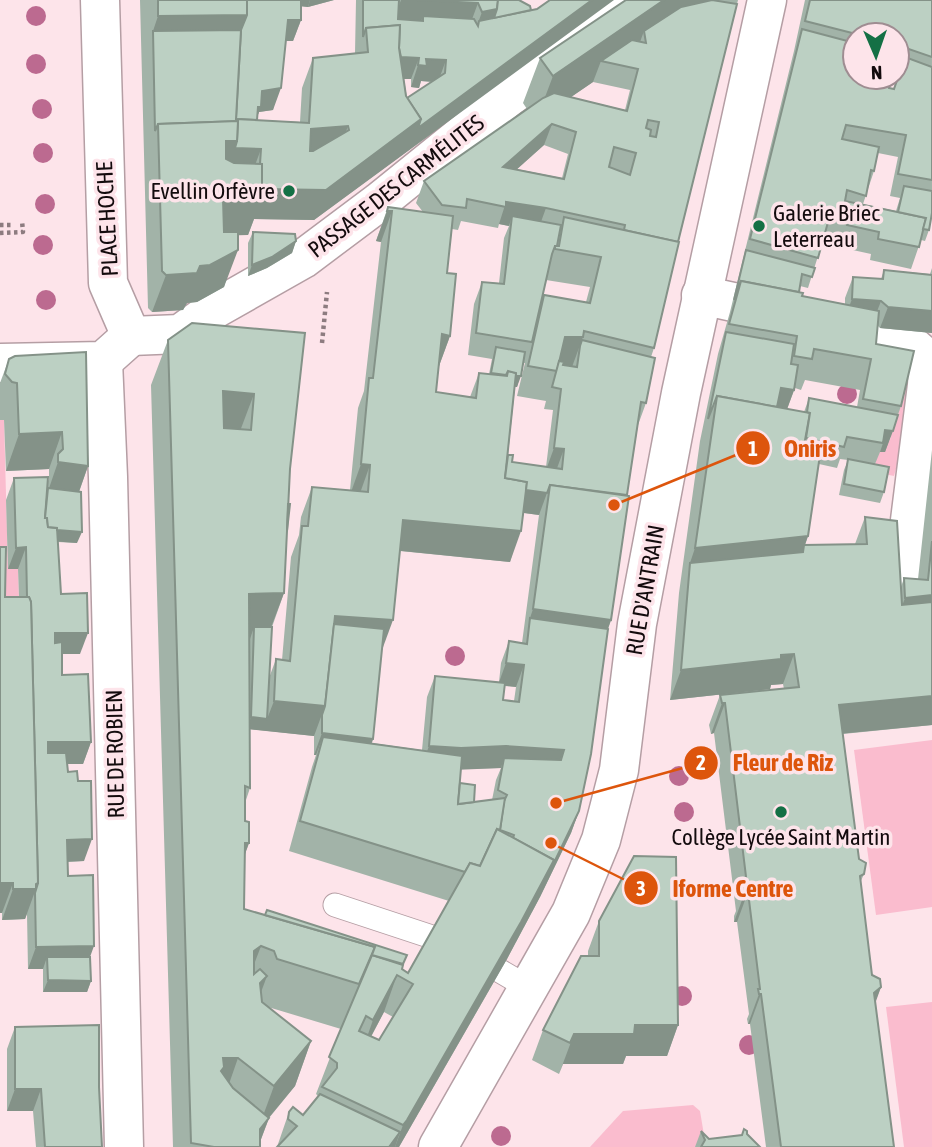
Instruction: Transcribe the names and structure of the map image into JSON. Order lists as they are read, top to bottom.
{
  "streets": {
    "street": [
      "PASSAGE DES CARMÉLITES",
      "PLACE HOCHE",
      "RUE D'ANTRAIN",
      "RUE DE ROBIEN"
    ]
  },
  "crossings": [
    ["PASSAGE DES CARMÉLITES", "PLACE HOCHE"]
  ],
  "places": [
    "Evellin Orfèvre",
    "Galerie Briec Leterreau",
    "Oniris",
    "Fleur de Riz",
    "Collège Lycée Saint Martin",
    "Iforme Centre"
  ],
  "north": "bottom"
}
